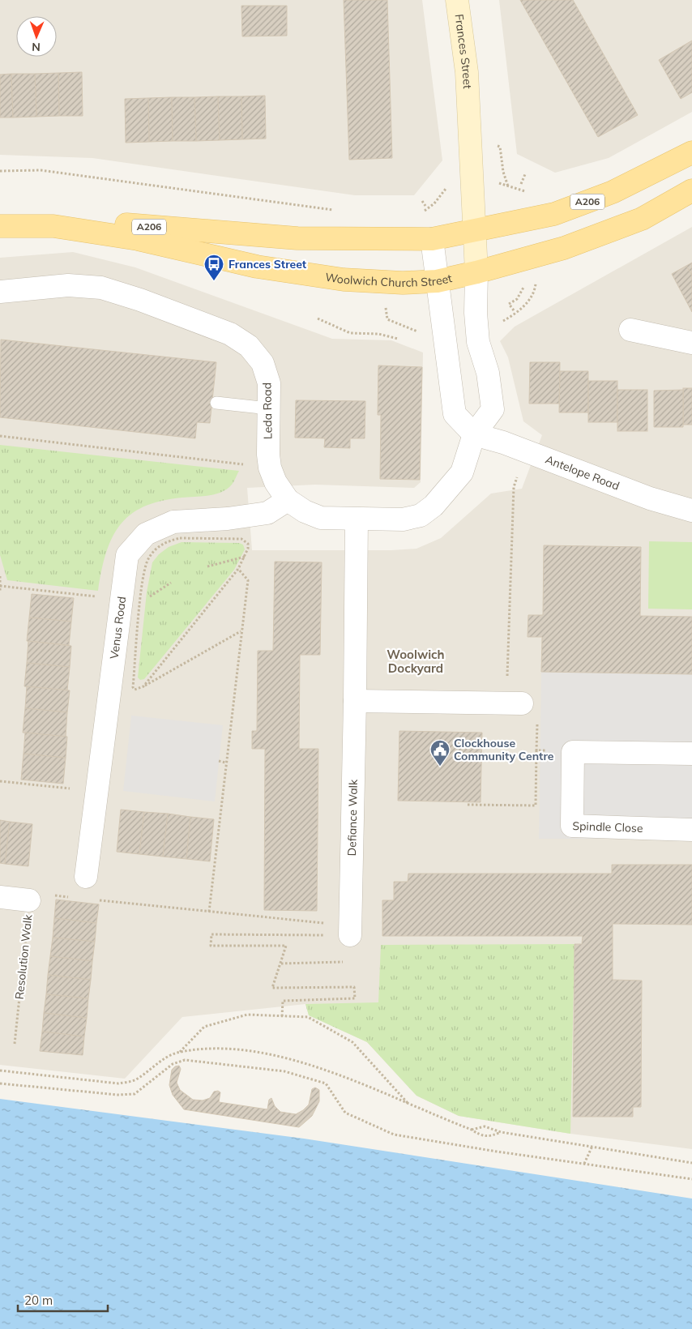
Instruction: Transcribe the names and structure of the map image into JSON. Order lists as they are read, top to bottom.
{
  "streets": {
    "main road": ["A206", "Woolwich Church Street"],
    "street": [
      "Frances Street",
      "Leda Road",
      "Antelope Road",
      "Venus Road",
      "Defiance Walk",
      "Spindle Close",
      "Resolution Walk"
    ]
  },
  "crossings": [
    ["Frances Street", "A206"],
    ["Frances Street", "Woolwich Church Street"],
    ["Frances Street", "Leda Road"],
    ["Woolwich Church Street", "Leda Road"],
    ["Leda Road", "Antelope Road"],
    ["Leda Road", "Venus Road"],
    ["Leda Road", "Defiance Walk"]
  ],
  "districts": ["Woolwich Dockyard"],
  "places": {
    "bus stop": ["Frances Street"],
    "public building": ["Clockhouse Community Centre"]
  },
  "scale_bar": "20 m",
  "north": "bottom"
}
